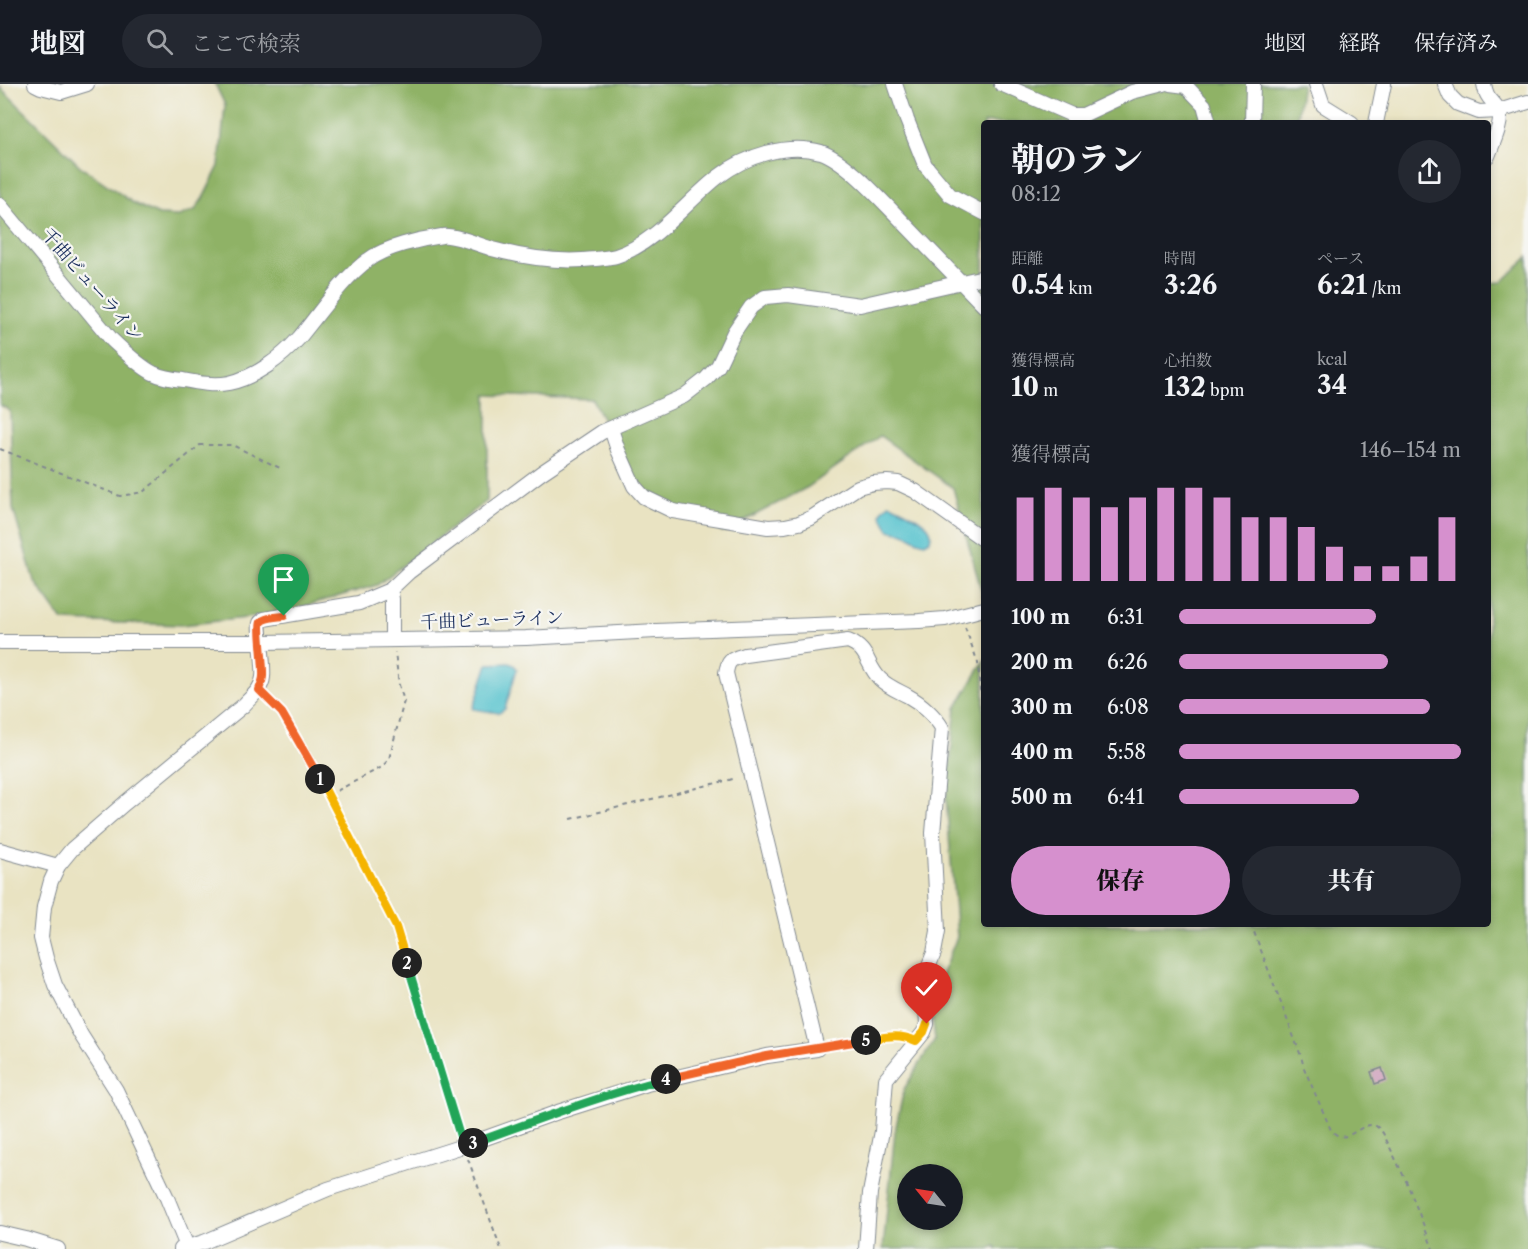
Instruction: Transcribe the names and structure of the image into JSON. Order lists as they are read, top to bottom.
{
  "streets": {
    "street": ["千曲ビューライン"]
  },
  "north": "top left",
  "page": {
    "header": "地図",
    "search": "ここで検索",
    "nav": ["地図", "経路", "保存済み"],
    "heading": ["朝のラン", "08:12"],
    "stats": [
      ["距離", "0.54 km"],
      ["時間", "3:26"],
      ["ペース", "6:21 /km"],
      ["獲得標高", "10 m"],
      ["心拍数", "132 bpm"],
      ["kcal", "34"]
    ],
    "chart": ["獲得標高", "146–154 m"],
    "list": [
      {
        "name": "100 m",
        "note": "6:31"
      },
      {
        "name": "200 m",
        "note": "6:26"
      },
      {
        "name": "300 m",
        "note": "6:08"
      },
      {
        "name": "400 m",
        "note": "5:58"
      },
      {
        "name": "500 m",
        "note": "6:41"
      }
    ],
    "pins": [
      "1",
      "2",
      "5",
      "4",
      "3"
    ],
    "buttons": ["保存", "共有"]
  }
}
